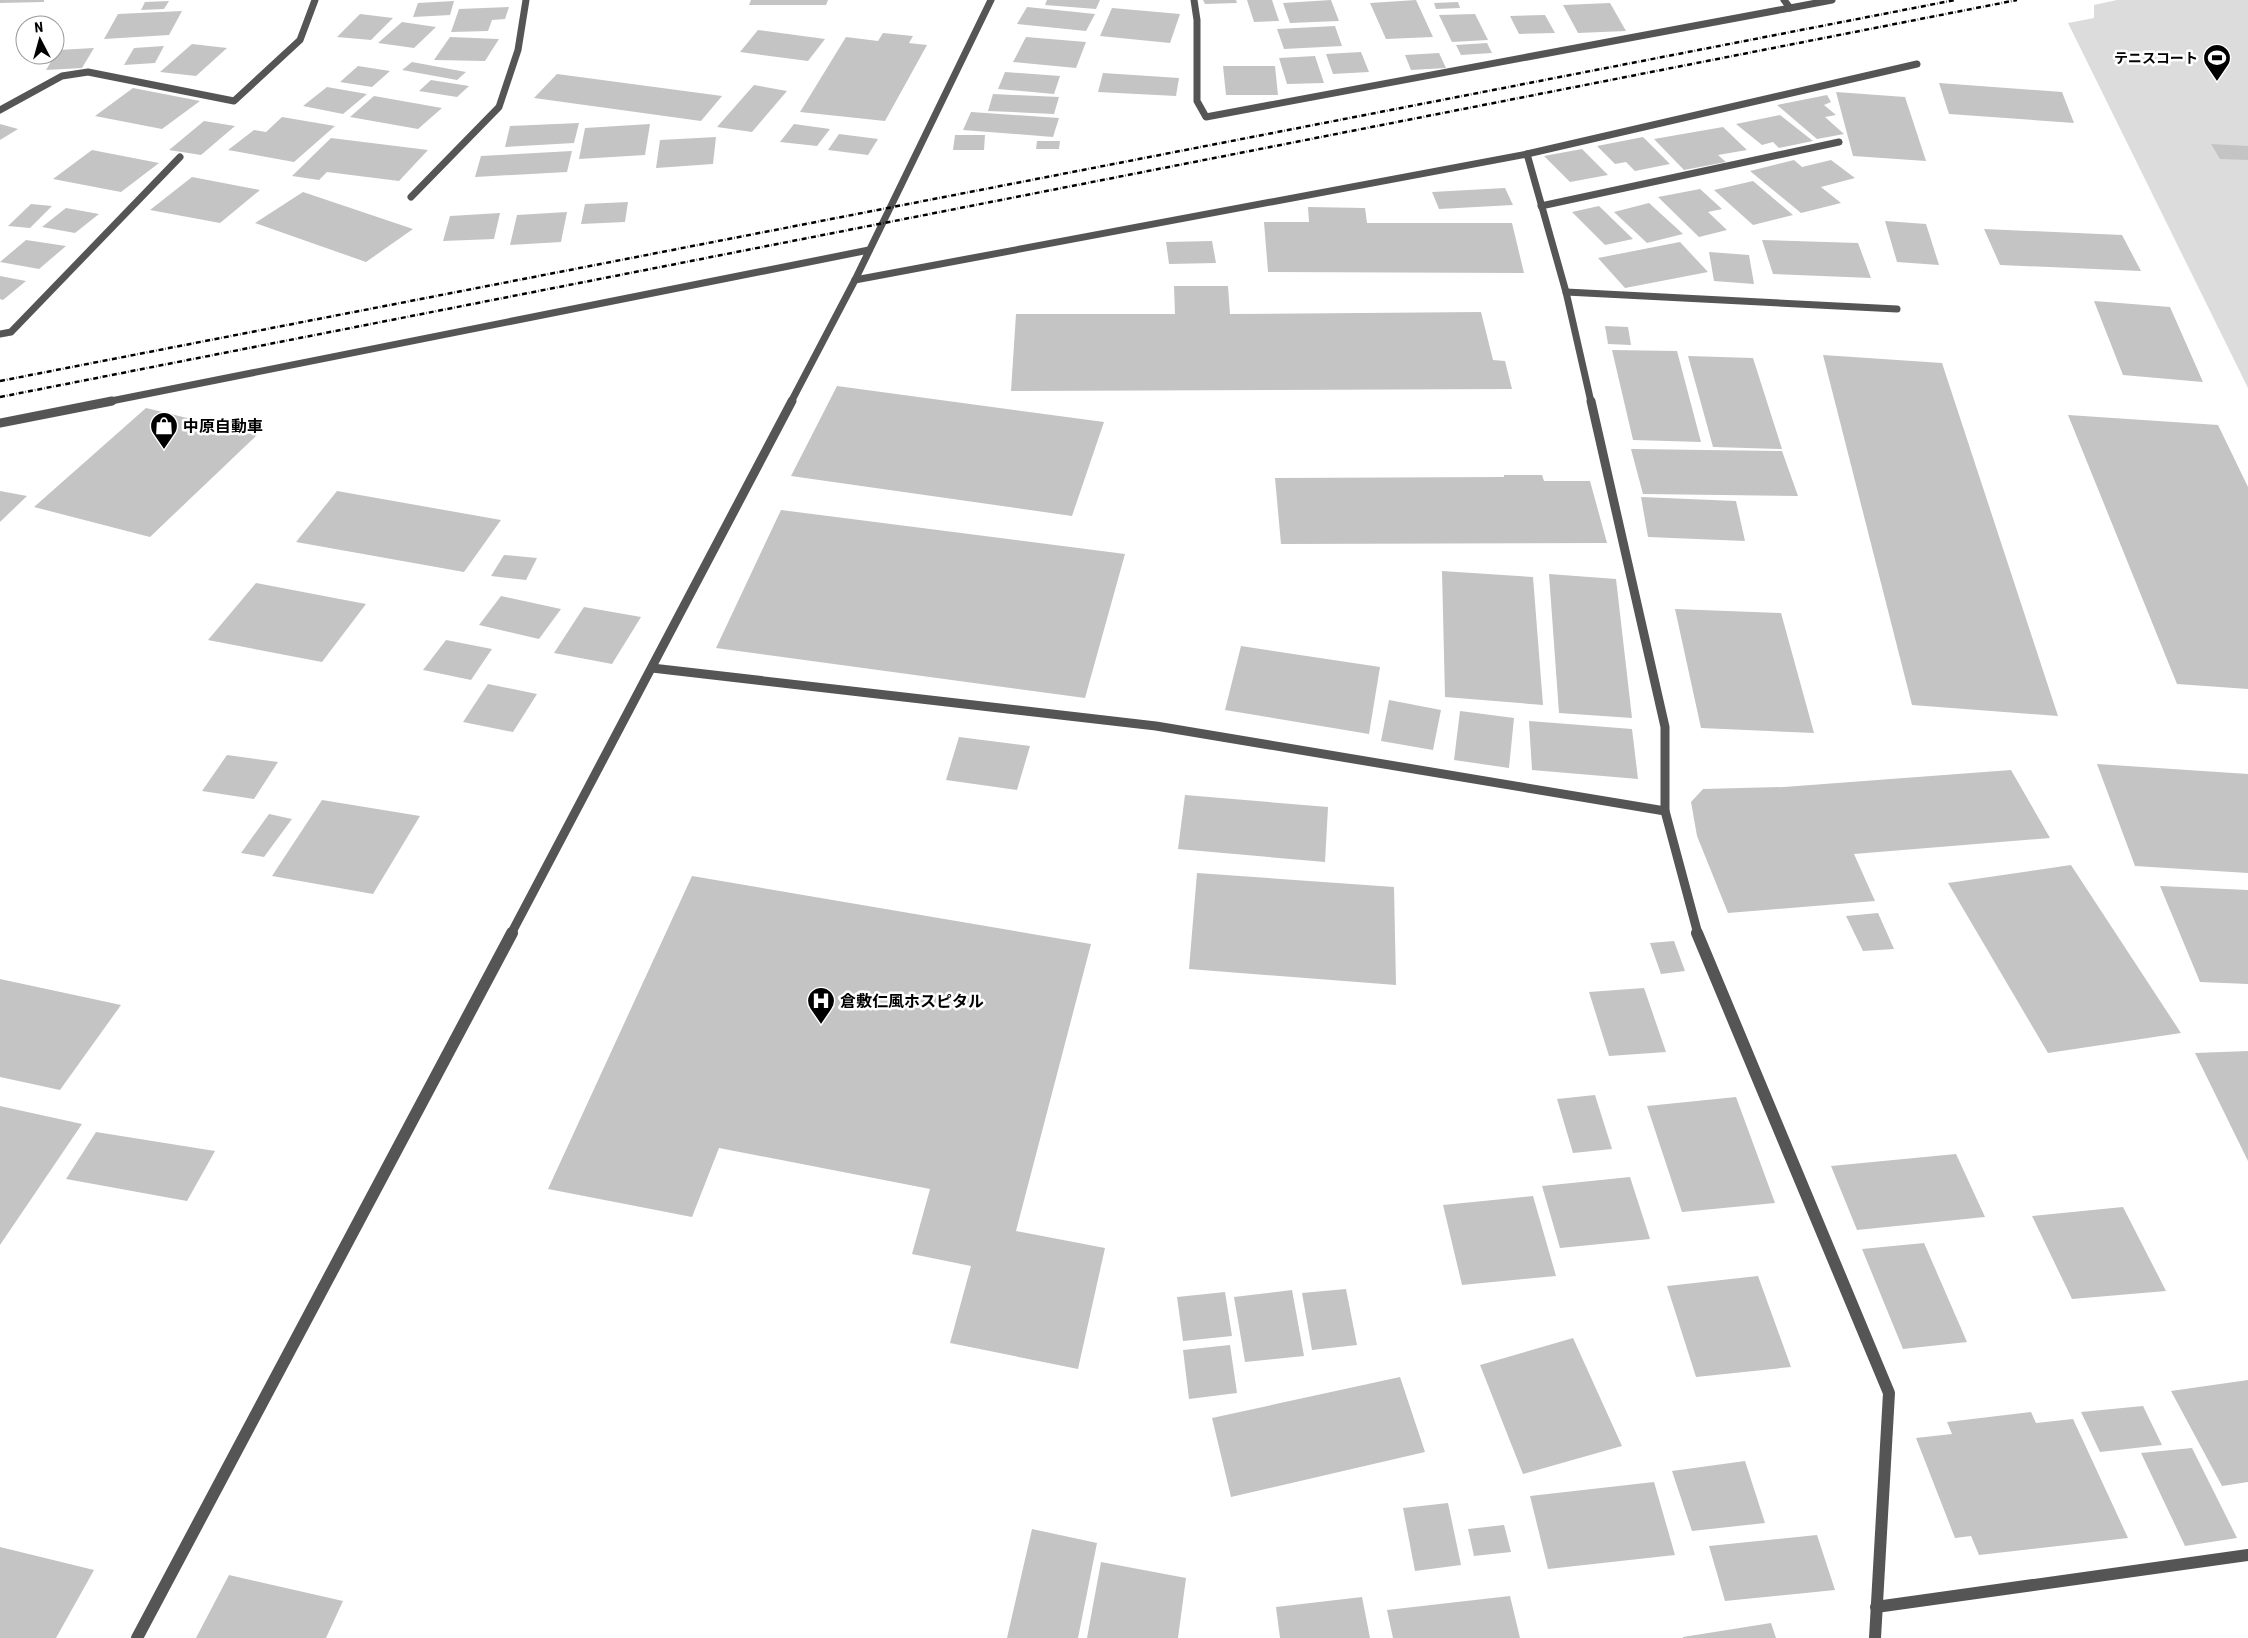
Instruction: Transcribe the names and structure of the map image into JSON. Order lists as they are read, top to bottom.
{
  "places": {
    "sports": ["テニスコート"],
    "shop": ["中原自動車"],
    "hospital": ["倉敷仁風ホスピタル"]
  },
  "north": "top"
}
